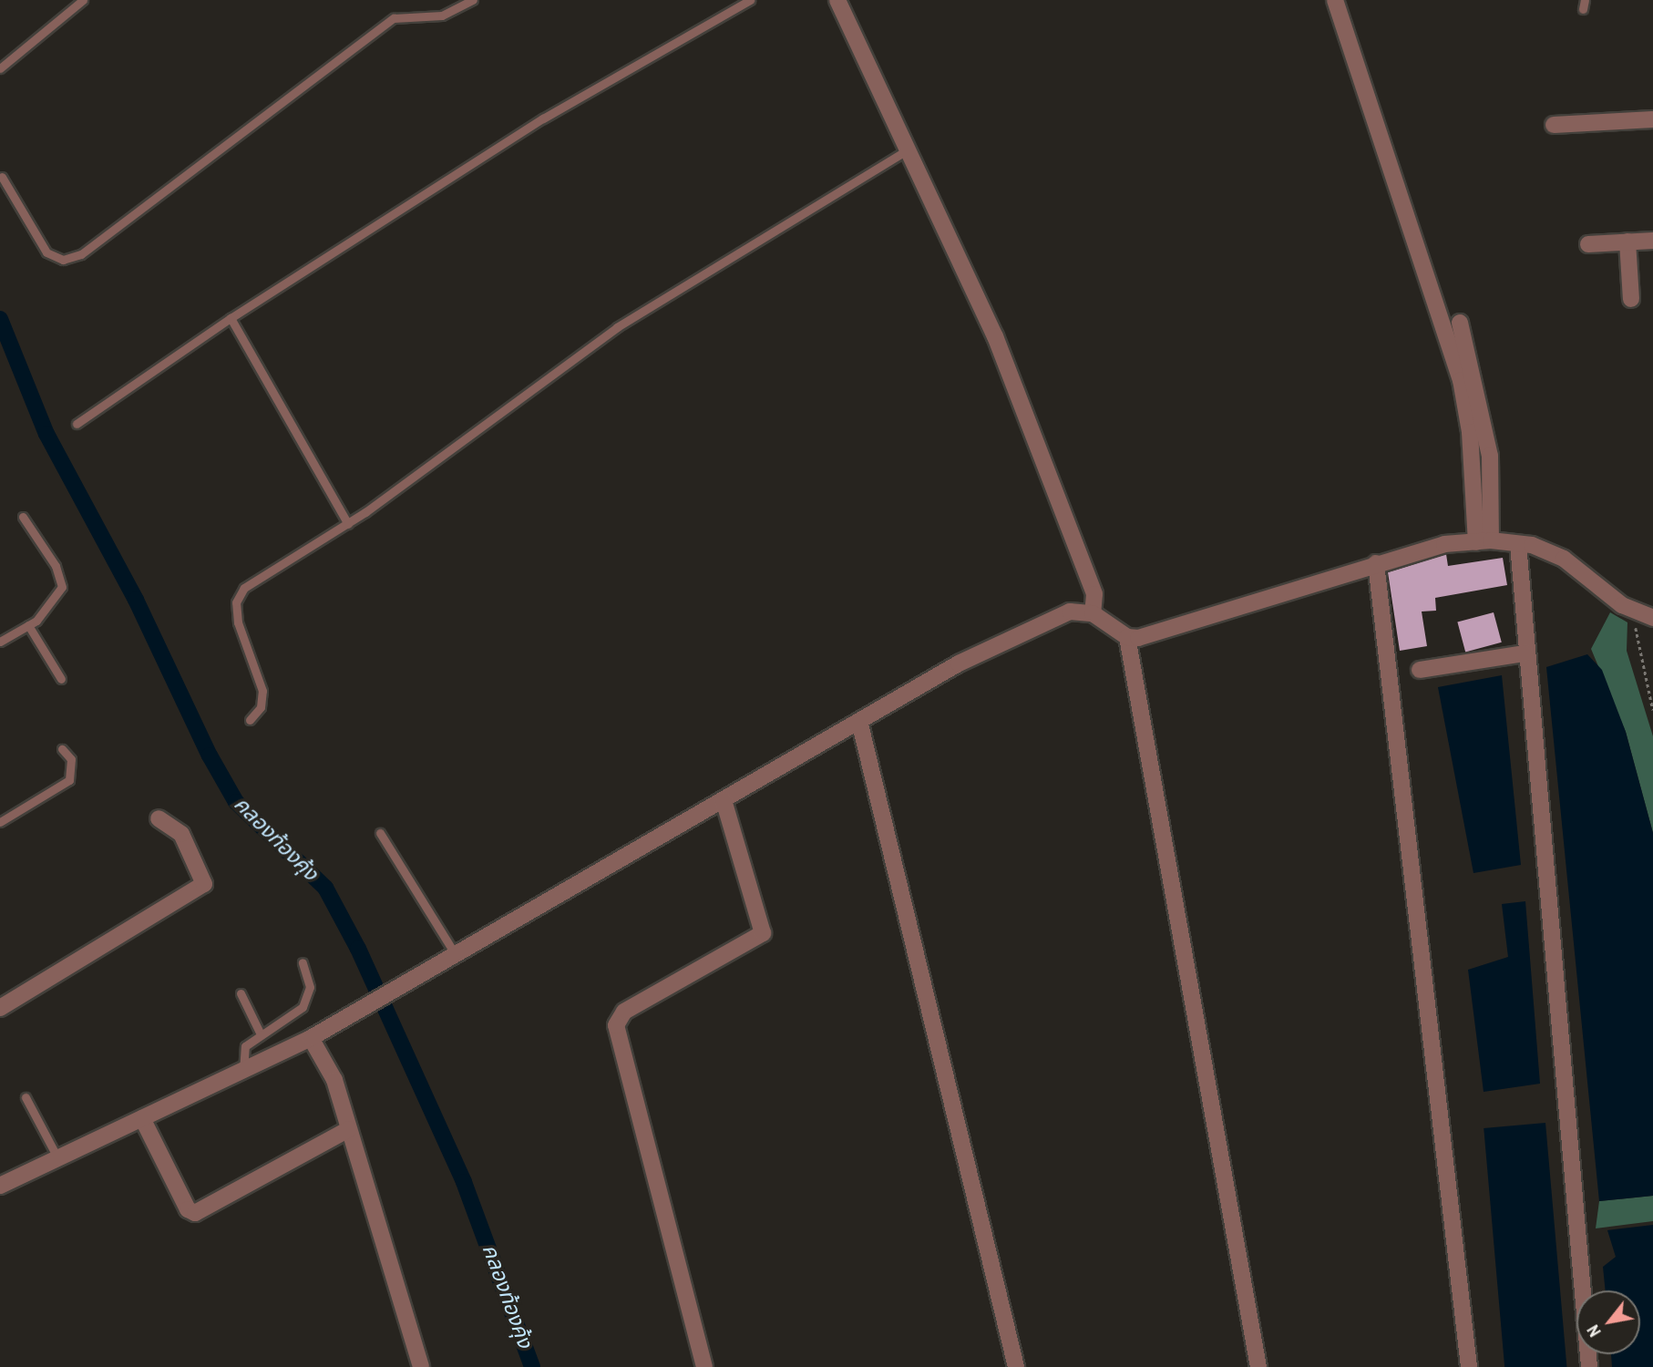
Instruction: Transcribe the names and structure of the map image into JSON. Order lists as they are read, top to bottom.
{
  "water": ["คลองท้องคุ้ง"],
  "north": "bottom left"
}
